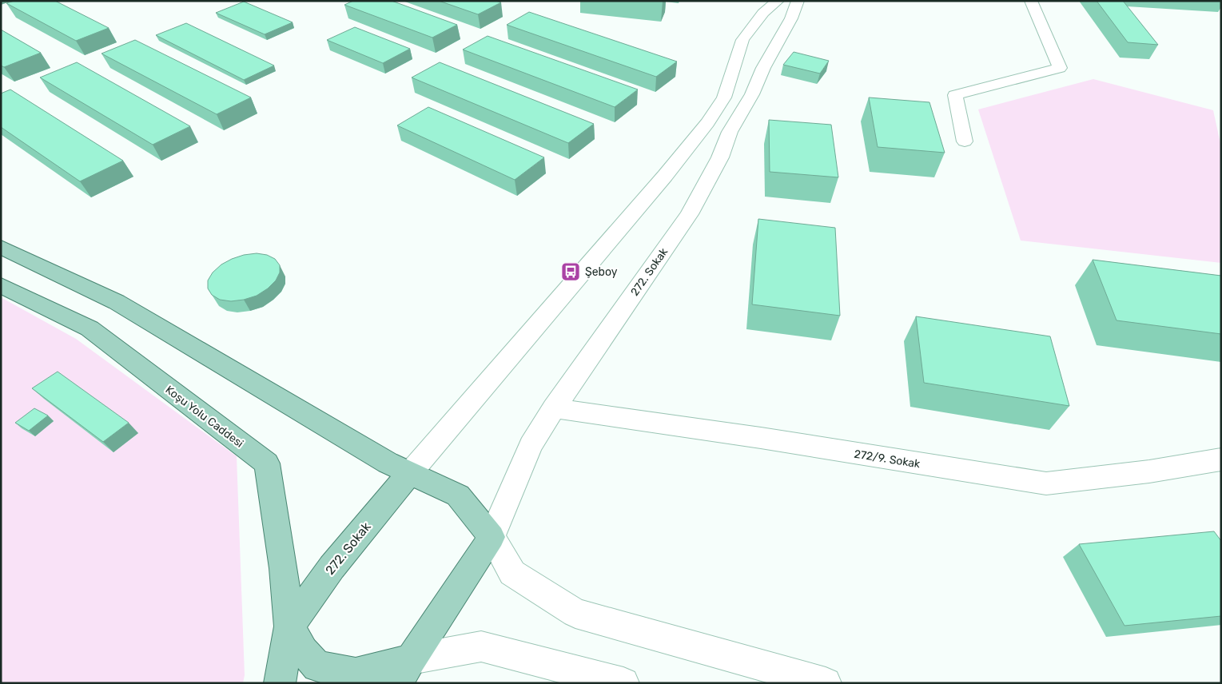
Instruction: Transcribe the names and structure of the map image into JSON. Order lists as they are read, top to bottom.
{
  "streets": {
    "main road": ["272. Sokak", "Koşu Yolu Caddesi"],
    "street": ["272/9. Sokak"]
  },
  "crossings": [
    ["272. Sokak", "Koşu Yolu Caddesi"],
    ["272. Sokak", "272/9. Sokak"]
  ],
  "places": {
    "bus stop": ["Şeboy"]
  }
}
